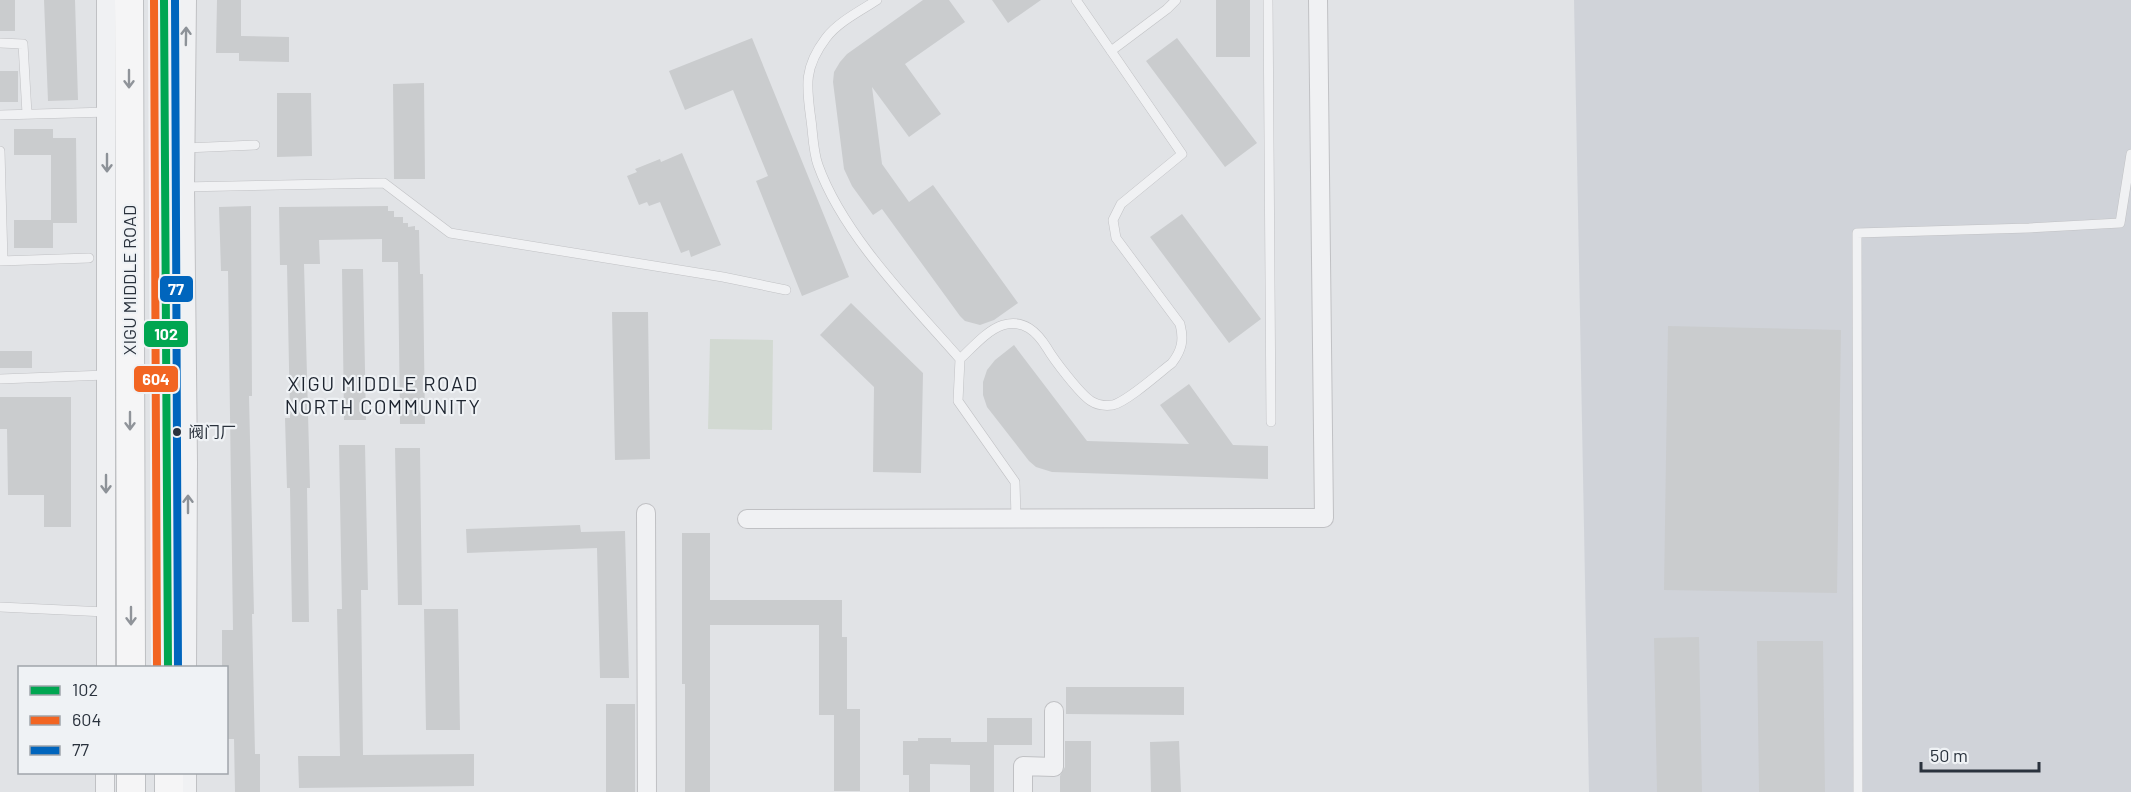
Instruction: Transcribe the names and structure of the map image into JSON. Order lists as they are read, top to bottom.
{
  "streets": {
    "main road": ["XIGU MIDDLE ROAD"]
  },
  "districts": ["XIGU MIDDLE ROAD NORTH COMMUNITY"],
  "places": ["阀门厂"],
  "lines": ["transit line 102", "transit line 604", "transit line 77"],
  "legend": ["102", "604", "77"],
  "scale_bar": "50 m"
}
